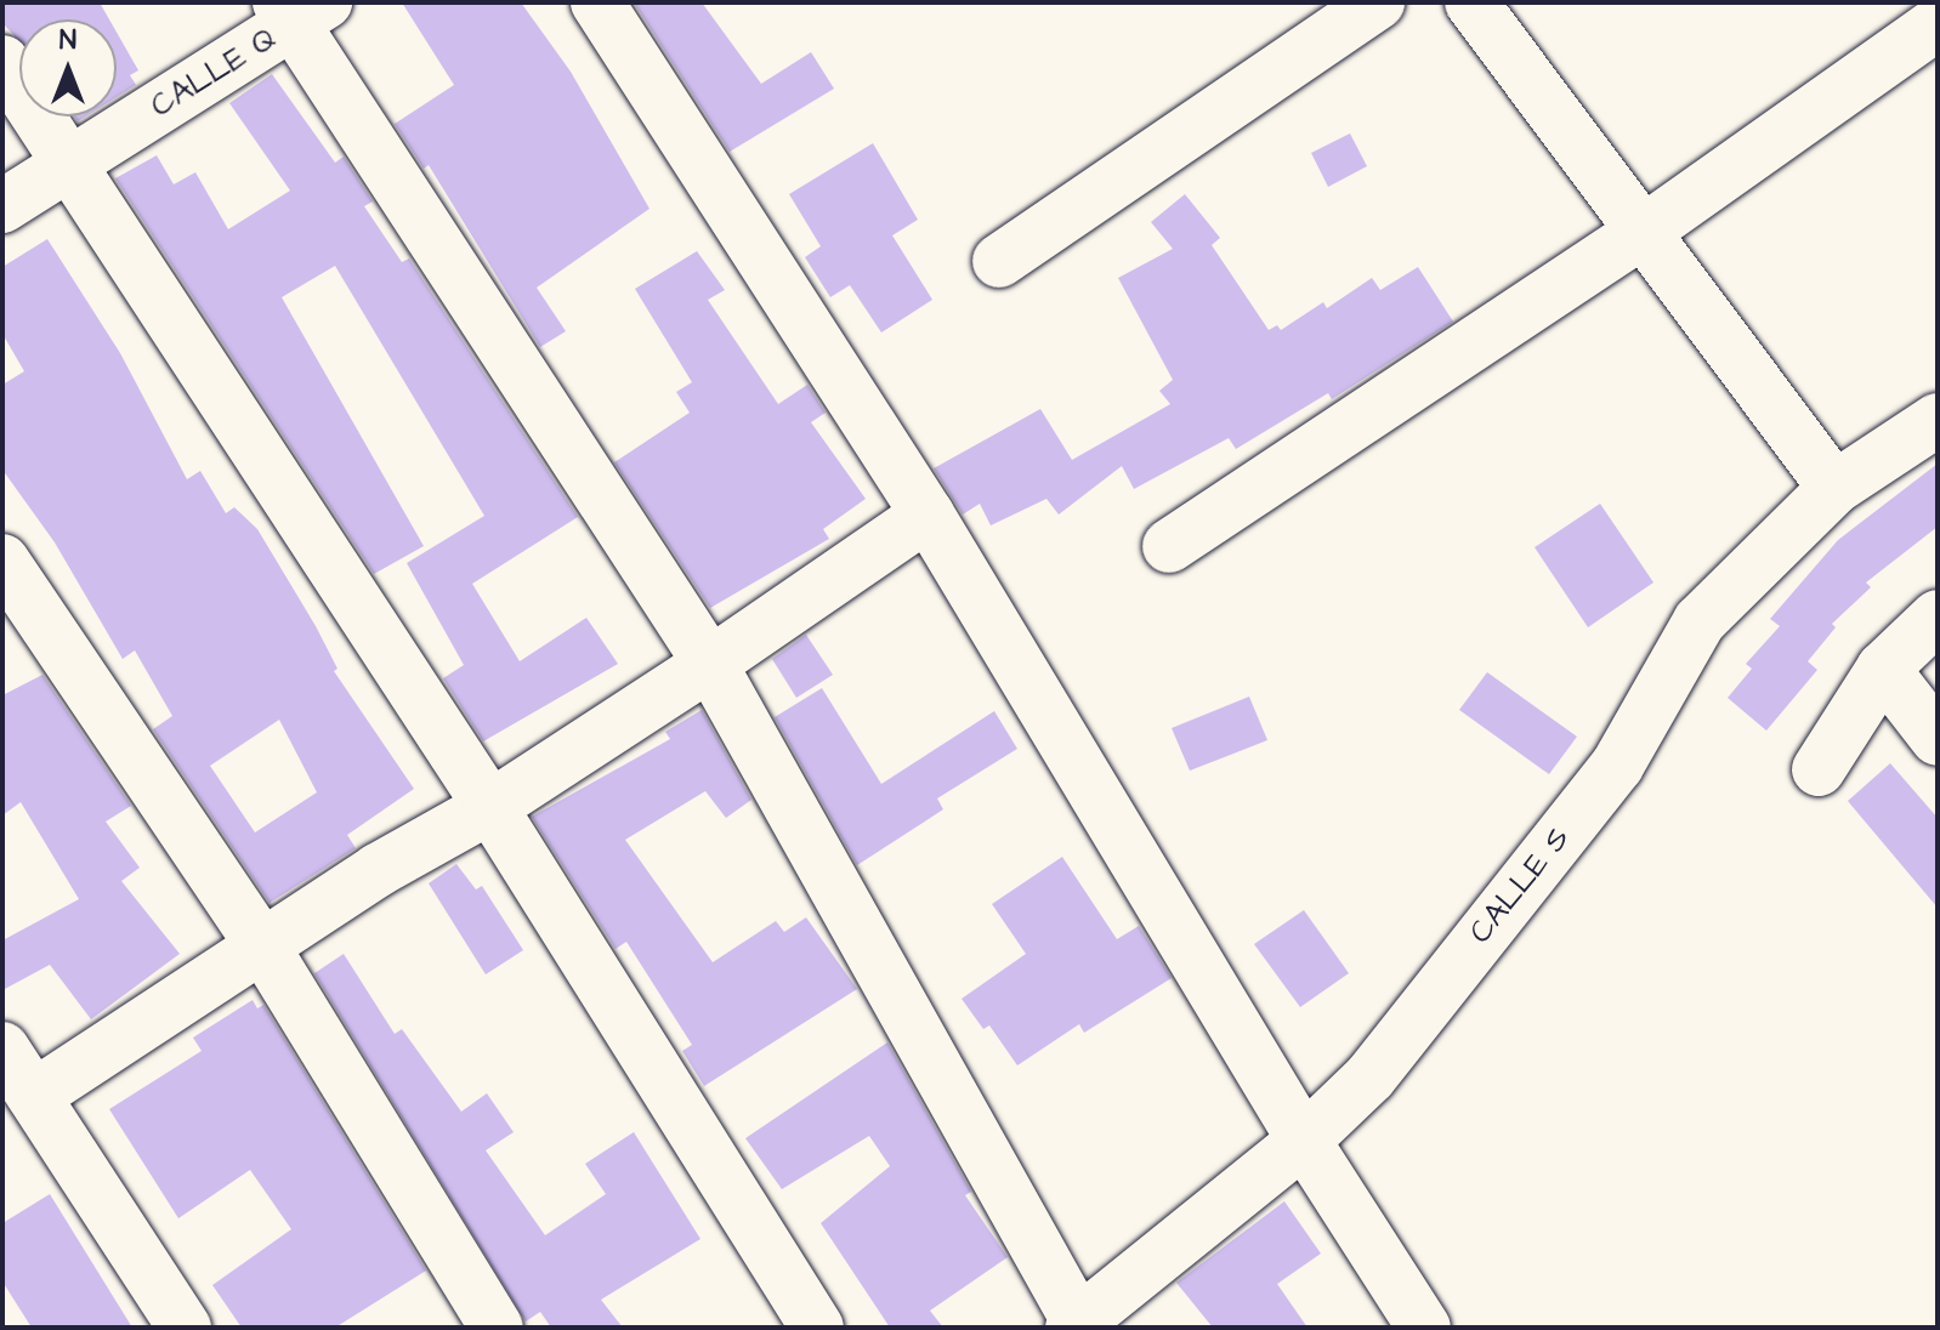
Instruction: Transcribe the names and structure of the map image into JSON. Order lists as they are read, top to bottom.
{
  "streets": {
    "street": ["CALLE Q", "CALLE S"]
  },
  "north": "top"
}
